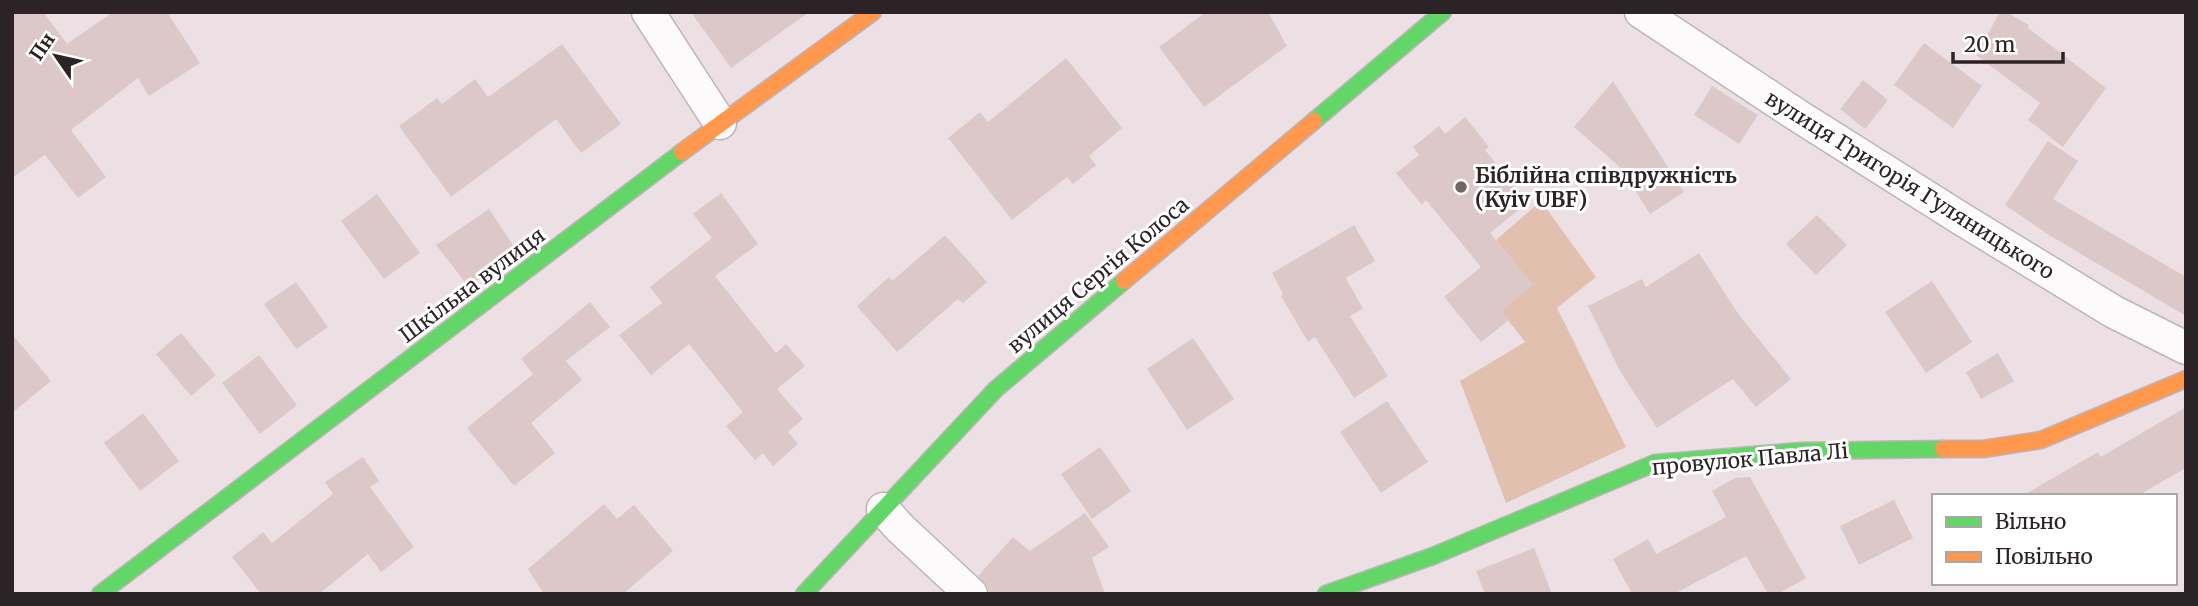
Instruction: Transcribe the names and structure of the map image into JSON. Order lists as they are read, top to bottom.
{
  "streets": {
    "street": [
      "вулиця Григорія Гуляницького",
      "вулиця Сергія Колоса",
      "Шкільна вулиця",
      "провулок Павла Лі"
    ]
  },
  "places": ["Біблійна співдружність (Kyiv UBF)"],
  "legend": ["Вільно", "Повільно"],
  "scale_bar": "20 m",
  "north": "top left"
}
